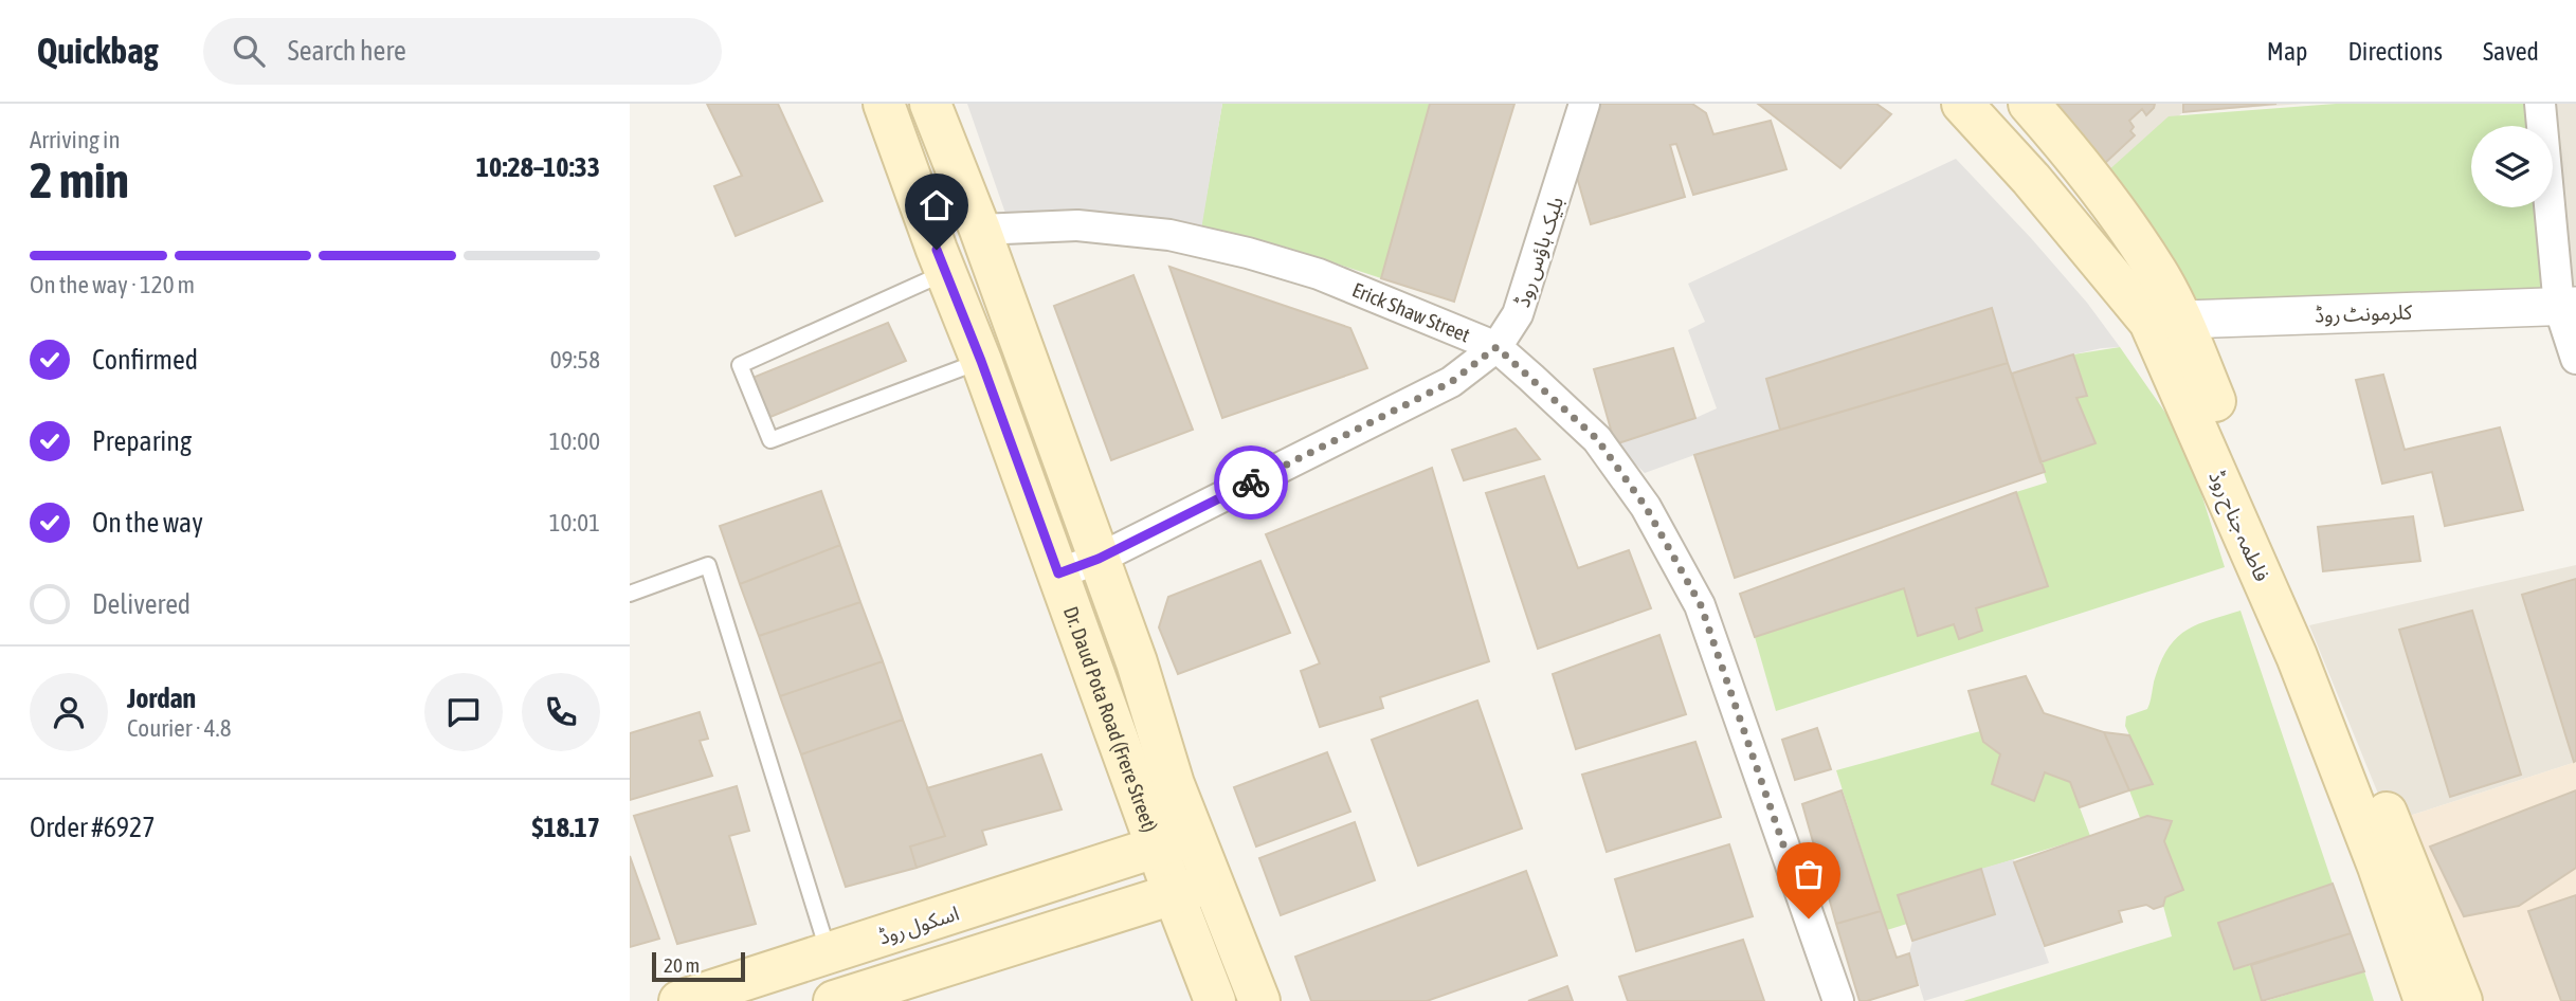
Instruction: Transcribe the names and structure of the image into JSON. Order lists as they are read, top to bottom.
{
  "streets": {
    "main road": ["فاطمہ جناح روڈ", "Dr. Daud Pota Road (Frere Street)", "اسکول روڈ"],
    "street": ["بلیک ہاؤس روڈ", "Erick Shaw Street", "کلرمونٹ روڈ"]
  },
  "crossings": [
    ["بلیک ہاؤس روڈ", "Erick Shaw Street"],
    ["بلیک ہاؤس روڈ", "Dr. Daud Pota Road (Frere Street)"],
    ["Erick Shaw Street", "Dr. Daud Pota Road (Frere Street)"],
    ["کلرمونٹ روڈ", "فاطمہ جناح روڈ"],
    ["Dr. Daud Pota Road (Frere Street)", "اسکول روڈ"]
  ],
  "scale_bar": "20 m",
  "page": {
    "header": "Quickbag",
    "search": "Search here",
    "nav": ["Map", "Directions", "Saved"],
    "heading": ["2 min", "Arriving in", "10:28–10:33"],
    "panel": [
      "Jordan",
      "Courier · 4.8",
      "Order #6927",
      "$18.17"
    ],
    "bar": "On the way · 120 m",
    "list": [
      ["Confirmed", "09:58"],
      ["Preparing", "10:00"],
      ["On the way", "10:01"],
      "Delivered"
    ],
    "scale": "20 m"
  }
}
